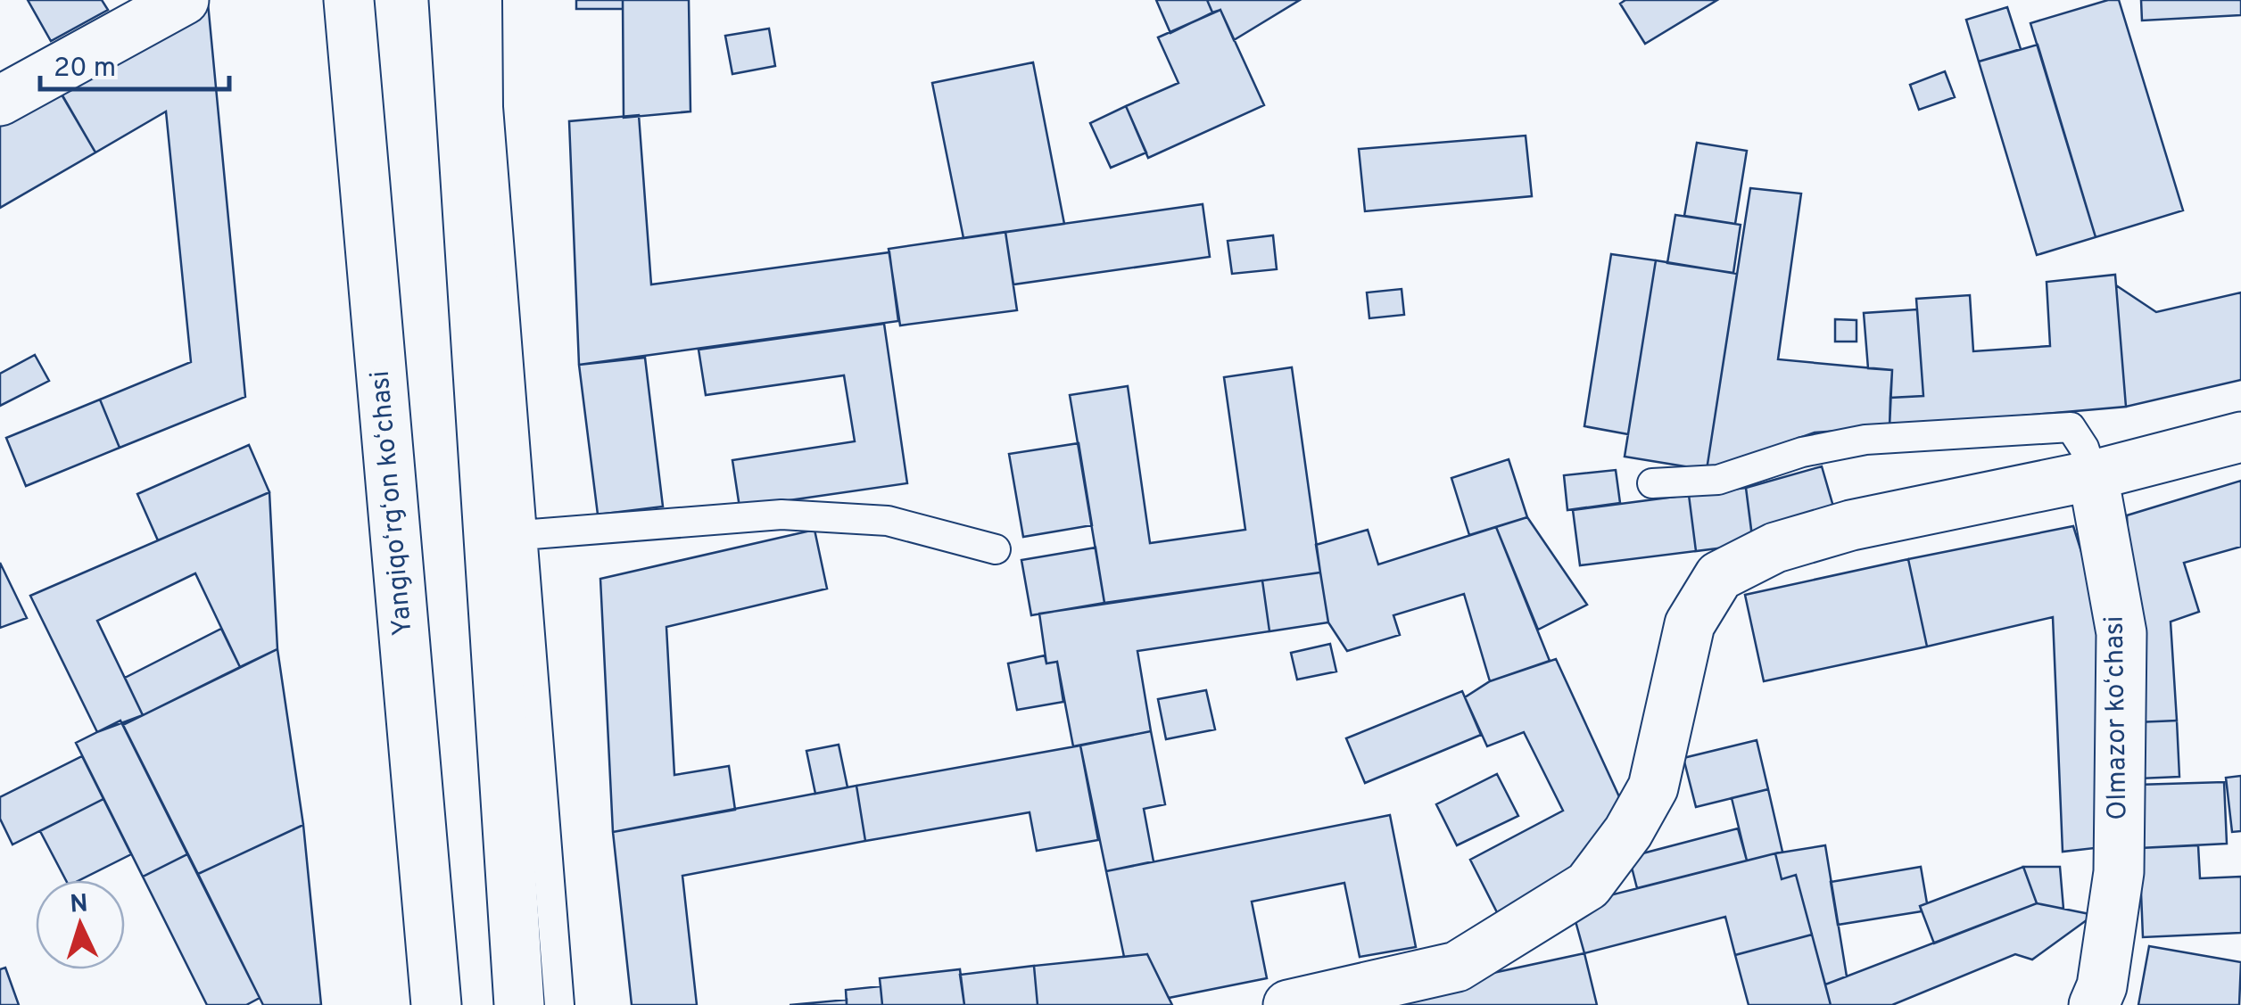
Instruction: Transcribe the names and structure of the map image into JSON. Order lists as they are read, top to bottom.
{
  "streets": {
    "main road": ["Yangiqoʻrgʻon koʻchasi", "Olmazor koʻchasi"]
  },
  "scale_bar": "20 m",
  "north": "top"
}
